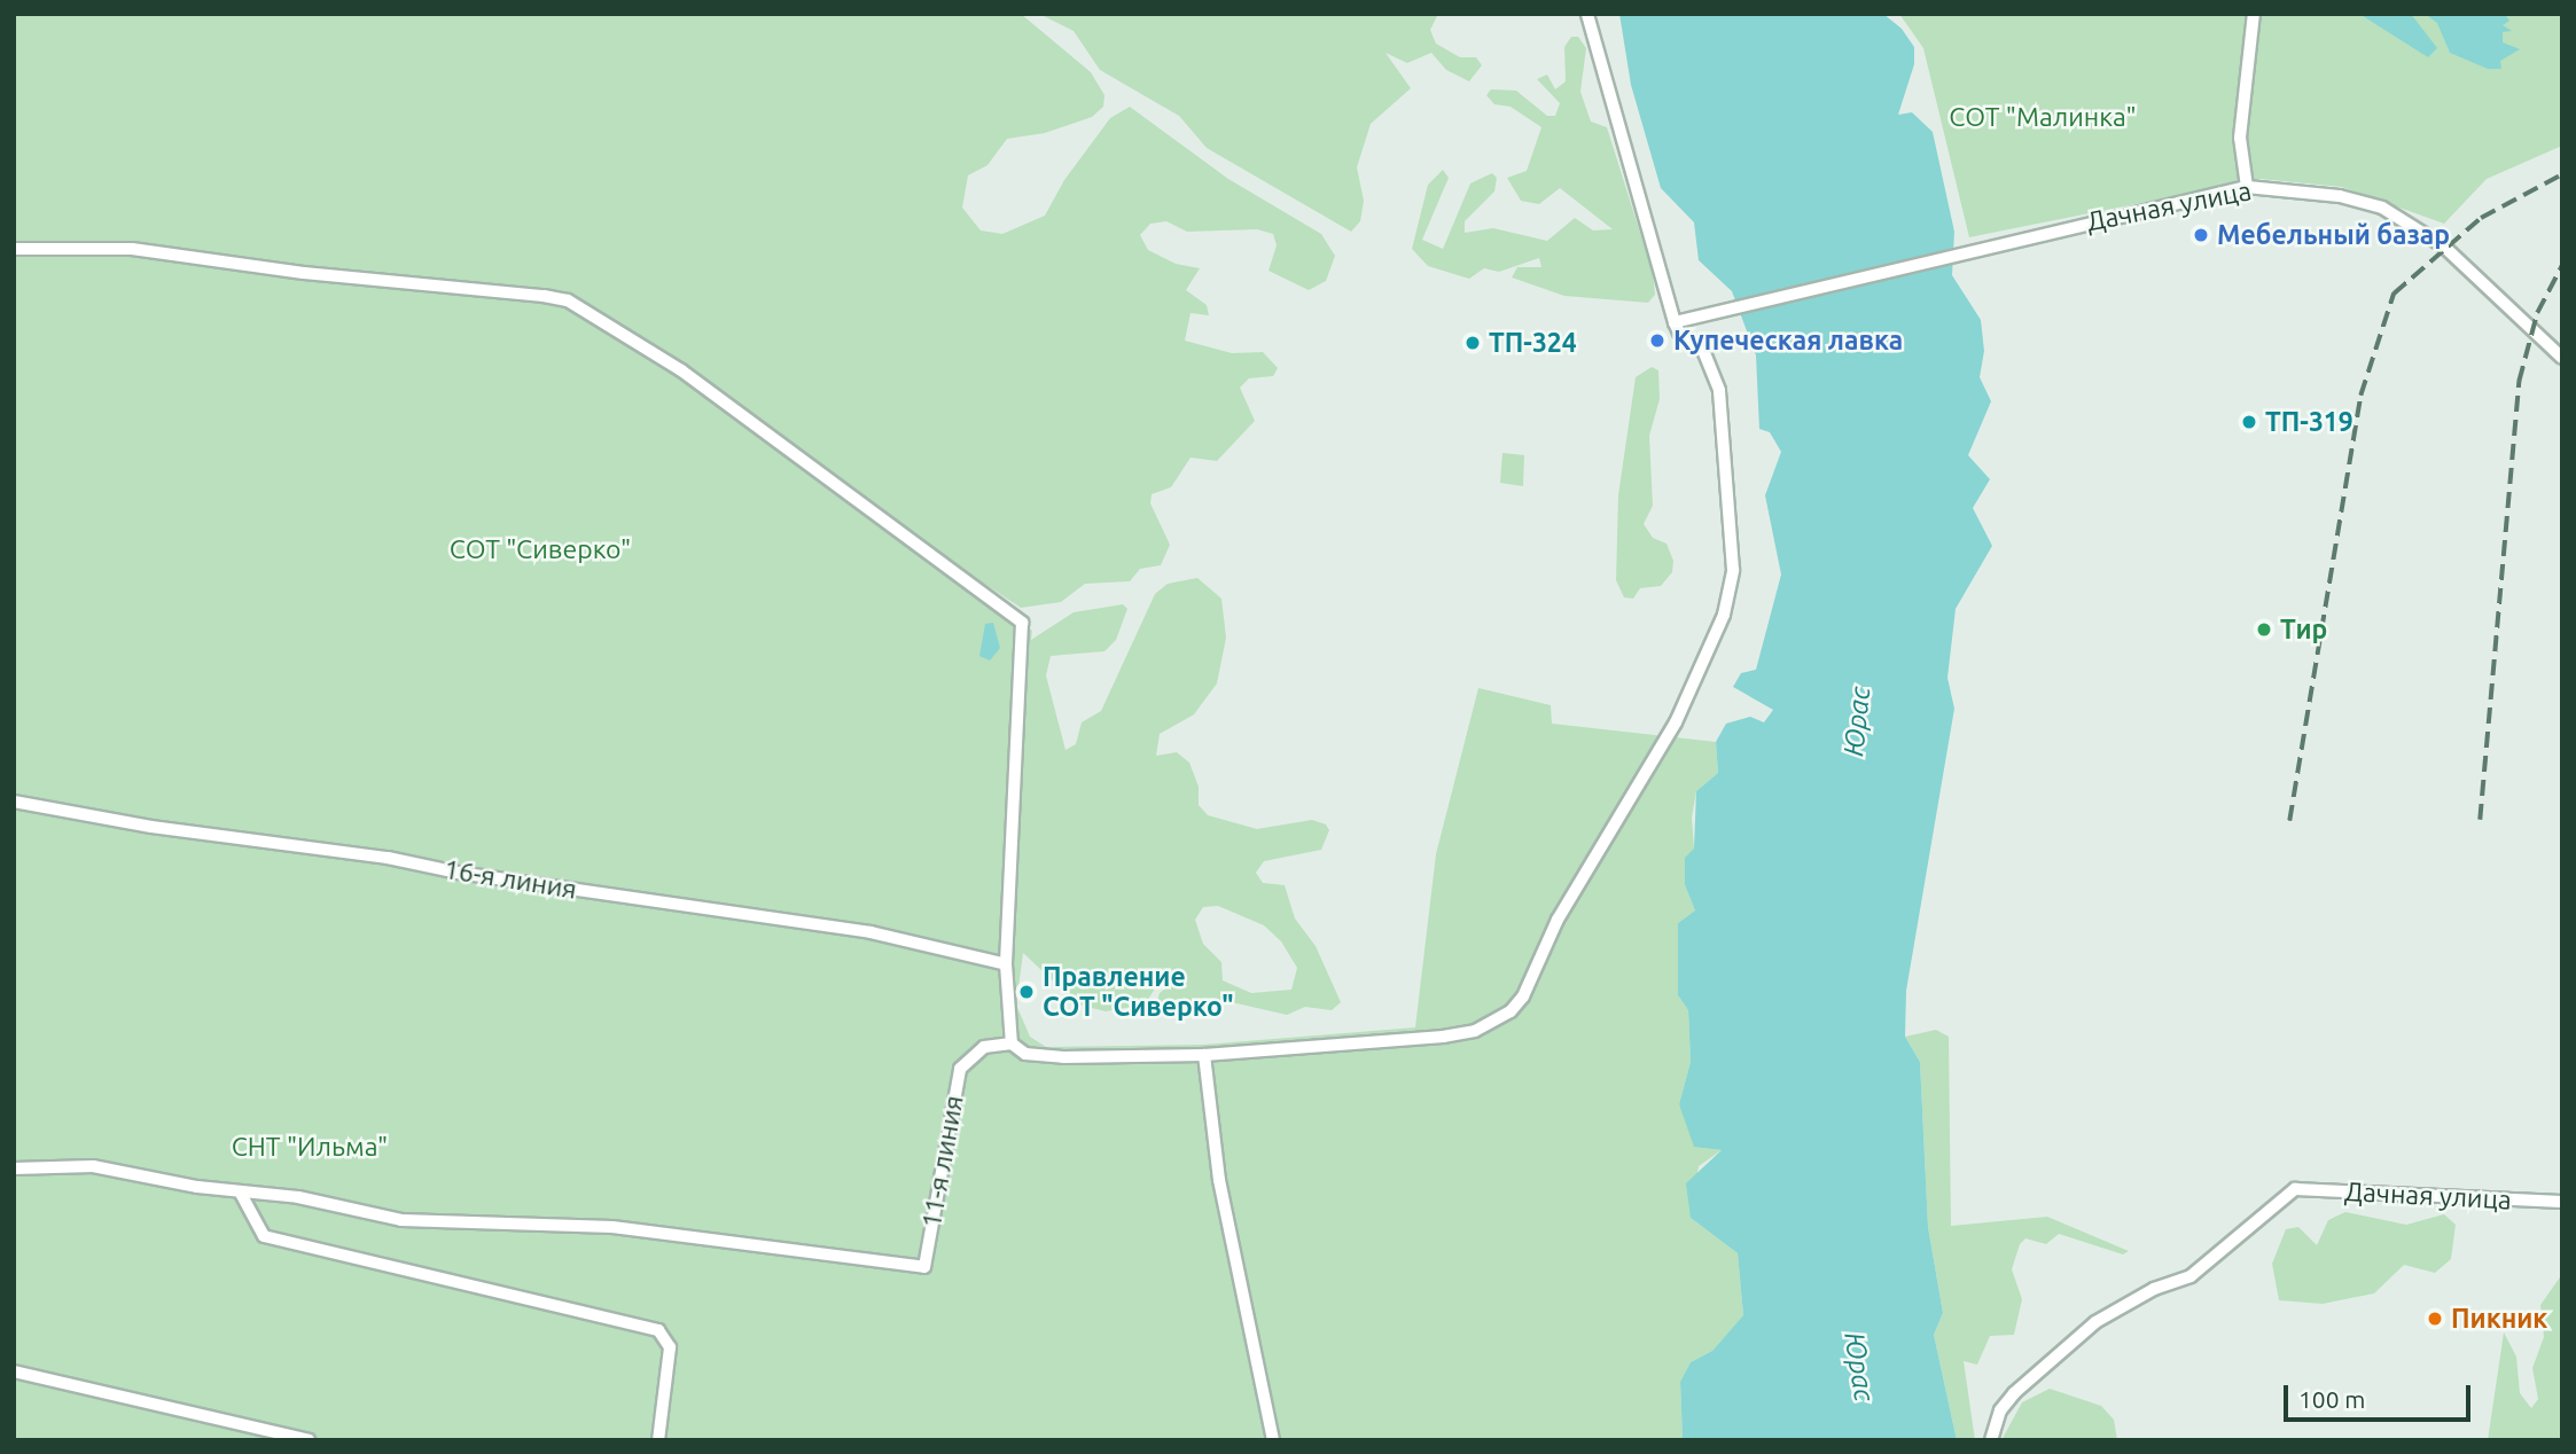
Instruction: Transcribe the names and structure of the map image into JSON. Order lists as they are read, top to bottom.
{
  "streets": {
    "street": ["Дачная улица", "16-я линия", "11-я линия"]
  },
  "water": ["Юрас"],
  "parks": ["СОТ \"Малинка\"", "СОТ \"Сиверко\"", "СНТ \"Ильма\""],
  "places": [
    "Мебельный базар",
    "Купеческая лавка",
    "ТП-324",
    "ТП-319",
    "Тир",
    "Правление СОТ \"Сиверко\"",
    "Пикник"
  ],
  "scale_bar": "100 m"
}
